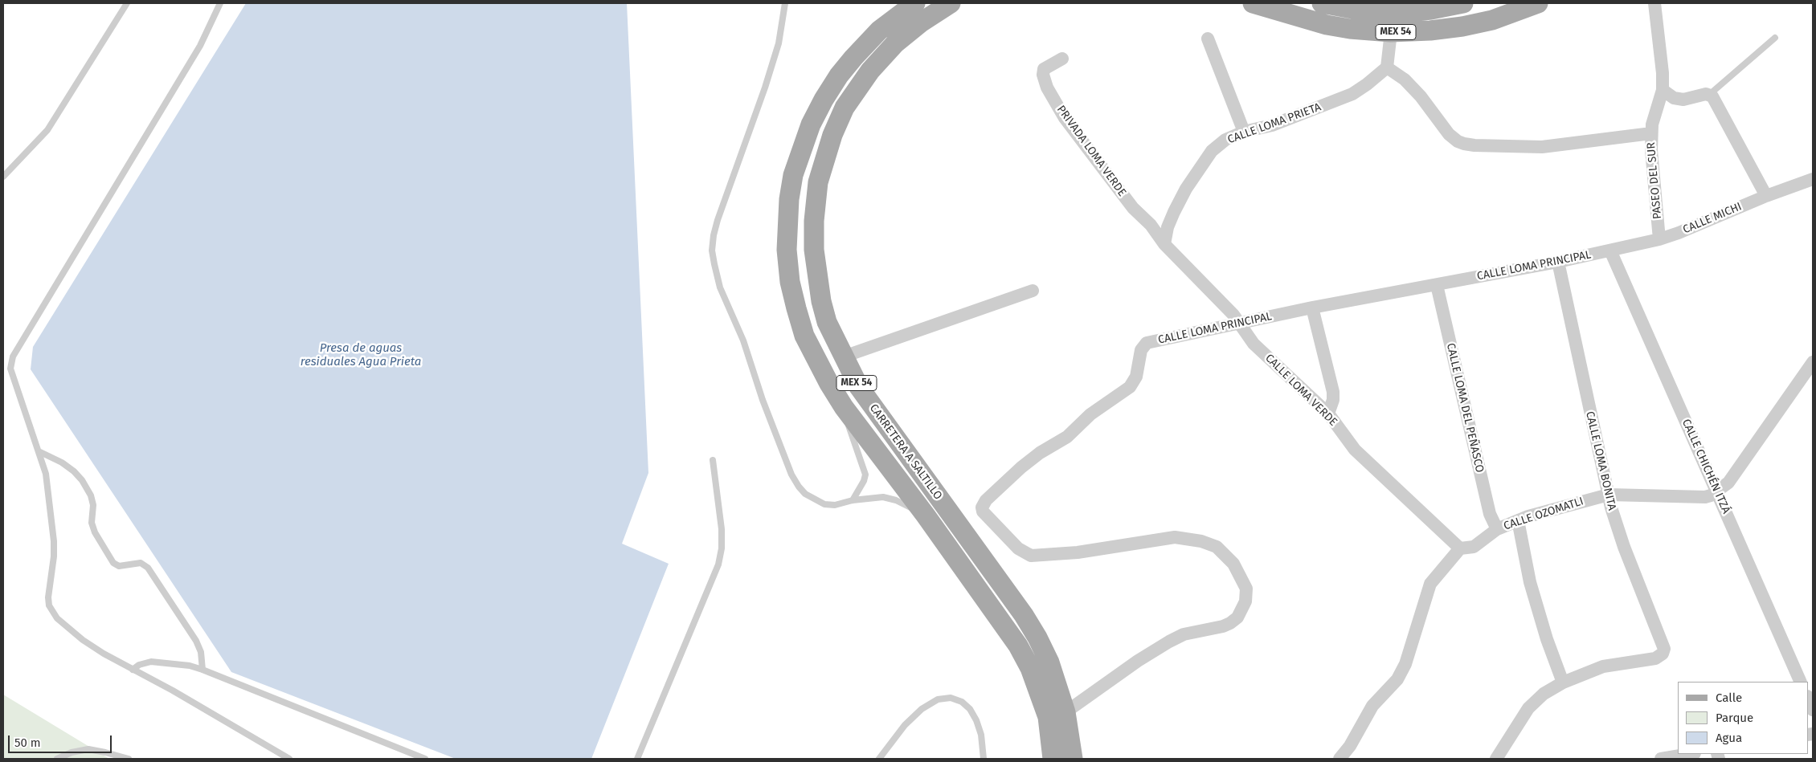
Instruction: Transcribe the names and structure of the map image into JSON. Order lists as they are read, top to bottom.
{
  "streets": {
    "main road": ["MEX 54", "CARRETERA A SALTILLO"],
    "street": [
      "CALLE LOMA PRIETA",
      "PRIVADA LOMA VERDE",
      "PASEO DEL SUR",
      "CALLE MICHI",
      "CALLE LOMA PRINCIPAL",
      "CALLE LOMA VERDE",
      "CALLE LOMA DEL PEÑASCO",
      "CALLE LOMA BONITA",
      "CALLE CHICHÉN ITZÁ",
      "CALLE OZOMATLI"
    ]
  },
  "crossings": [
    ["CALLE LOMA PRIETA", "PRIVADA LOMA VERDE"],
    ["CALLE LOMA PRIETA", "CALLE LOMA VERDE"],
    ["PRIVADA LOMA VERDE", "CALLE LOMA VERDE"],
    ["PASEO DEL SUR", "CALLE MICHI"],
    ["CALLE MICHI", "CALLE LOMA PRINCIPAL"],
    ["CALLE MICHI", "CALLE CHICHÉN ITZÁ"],
    ["CALLE LOMA PRINCIPAL", "CALLE LOMA VERDE"],
    ["CALLE LOMA PRINCIPAL", "CALLE LOMA DEL PEÑASCO"],
    ["CALLE LOMA PRINCIPAL", "CARRETERA A SALTILLO"],
    ["CALLE LOMA PRINCIPAL", "CALLE LOMA BONITA"],
    ["CALLE LOMA PRINCIPAL", "CALLE CHICHÉN ITZÁ"],
    ["CALLE LOMA VERDE", "CALLE OZOMATLI"],
    ["CALLE LOMA DEL PEÑASCO", "CALLE OZOMATLI"],
    ["CALLE LOMA BONITA", "CALLE OZOMATLI"],
    ["CALLE CHICHÉN ITZÁ", "CALLE OZOMATLI"]
  ],
  "water": ["Presa de aguas residuales Agua Prieta"],
  "legend": ["Calle", "Parque", "Agua"],
  "scale_bar": "50 m"
}
